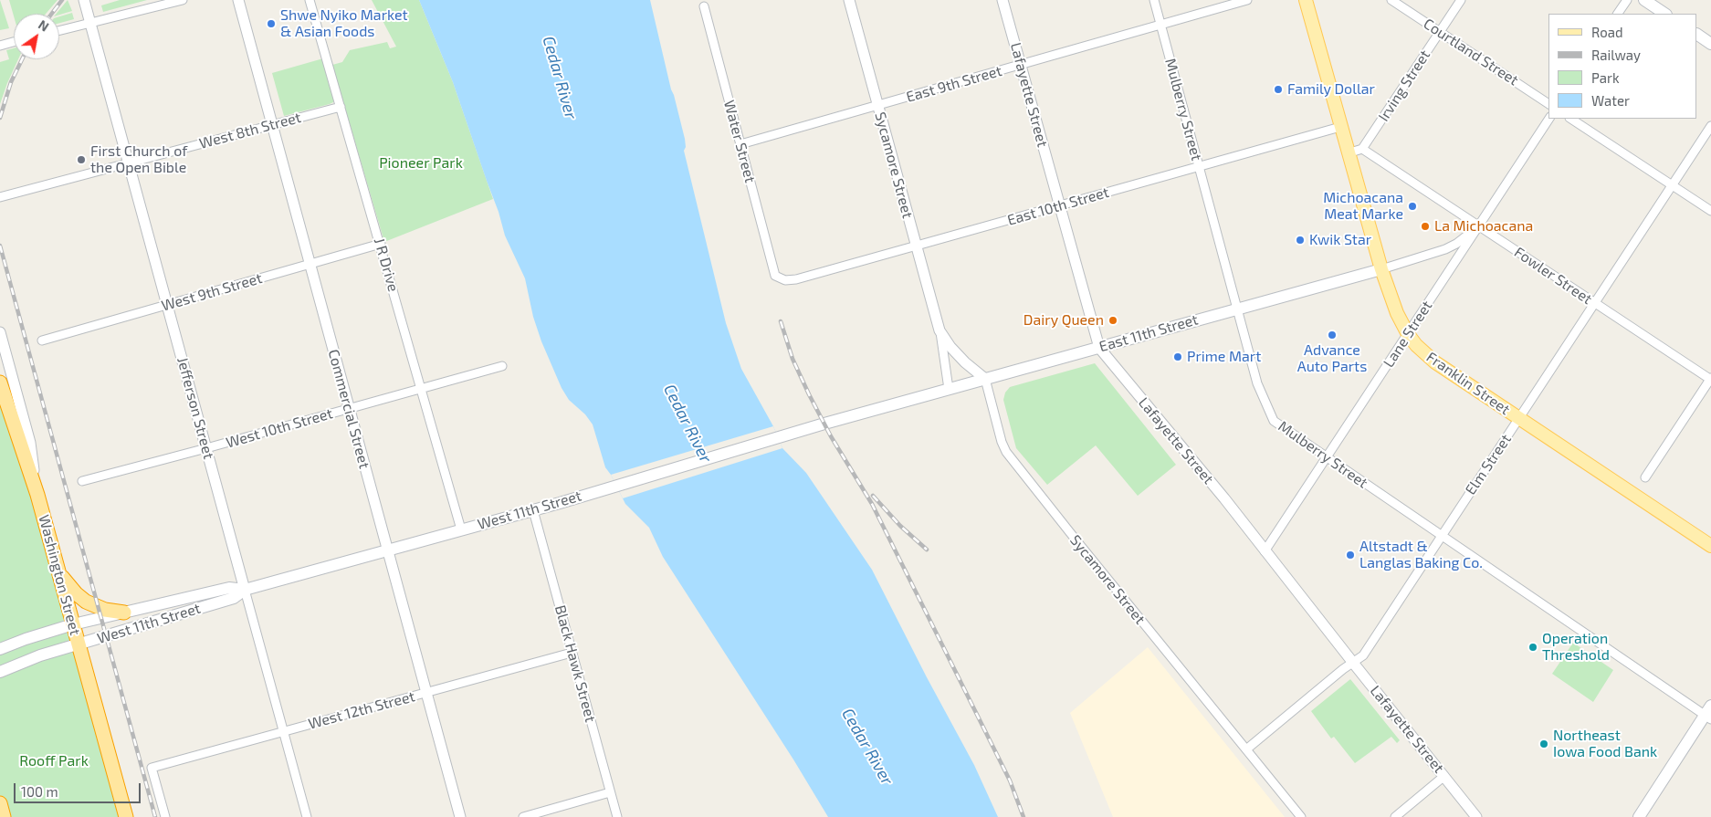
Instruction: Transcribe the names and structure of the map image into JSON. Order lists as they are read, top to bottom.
{
  "streets": {
    "highway": ["Washington Street"],
    "main road": ["East 11th Street", "Franklin Street", "West 11th Street"],
    "street": [
      "Courtland Street",
      "East 9th Street",
      "Irving Street",
      "Lafayette Street",
      "Mulberry Street",
      "West 8th Street",
      "Water Street",
      "Sycamore Street",
      "East 10th Street",
      "J R Drive",
      "Fowler Street",
      "West 9th Street",
      "Lane Street",
      "Jefferson Street",
      "Commercial Street",
      "West 10th Street",
      "Elm Street",
      "Black Hawk Street",
      "West 12th Street"
    ]
  },
  "crossings": [
    ["Courtland Street", "Irving Street"],
    ["East 9th Street", "Lafayette Street"],
    ["East 9th Street", "Mulberry Street"],
    ["East 9th Street", "Water Street"],
    ["East 9th Street", "Sycamore Street"],
    ["Irving Street", "Fowler Street"],
    ["Lafayette Street", "East 10th Street"],
    ["Lafayette Street", "East 11th Street"],
    ["Lafayette Street", "Lane Street"],
    ["Lafayette Street", "Elm Street"],
    ["Mulberry Street", "East 10th Street"],
    ["Mulberry Street", "East 11th Street"],
    ["Mulberry Street", "Lane Street"],
    ["Mulberry Street", "Elm Street"],
    ["West 8th Street", "J R Drive"],
    ["West 8th Street", "Jefferson Street"],
    ["West 8th Street", "Commercial Street"],
    ["Water Street", "East 10th Street"],
    ["Sycamore Street", "East 10th Street"],
    ["Sycamore Street", "East 11th Street"],
    ["Sycamore Street", "Elm Street"],
    ["East 10th Street", "Franklin Street"],
    ["J R Drive", "West 9th Street"],
    ["J R Drive", "West 10th Street"],
    ["J R Drive", "West 11th Street"],
    ["Fowler Street", "East 11th Street"],
    ["Fowler Street", "Lane Street"],
    ["Fowler Street", "Elm Street"],
    ["West 9th Street", "Jefferson Street"],
    ["West 9th Street", "Commercial Street"],
    ["East 11th Street", "Lane Street"],
    ["East 11th Street", "Franklin Street"],
    ["East 11th Street", "West 11th Street"],
    ["Lane Street", "Franklin Street"],
    ["Franklin Street", "Elm Street"],
    ["Jefferson Street", "West 10th Street"],
    ["Jefferson Street", "West 11th Street"],
    ["Jefferson Street", "West 12th Street"],
    ["Commercial Street", "West 10th Street"],
    ["Commercial Street", "West 11th Street"],
    ["Commercial Street", "West 12th Street"],
    ["West 11th Street", "Washington Street"],
    ["West 11th Street", "Black Hawk Street"],
    ["Black Hawk Street", "West 12th Street"]
  ],
  "water": ["Cedar River"],
  "parks": ["Pioneer Park", "Rooff Park"],
  "places": [
    "Shwe Nyiko Market & Asian Foods",
    "Family Dollar",
    "First Church of the Open Bible",
    "Michoacana Meat Marke",
    "La Michoacana",
    "Kwik Star",
    "Dairy Queen",
    "Advance Auto Parts",
    "Prime Mart",
    "Altstadt & Langlas Baking Co.",
    "Operation Threshold",
    "Northeast Iowa Food Bank"
  ],
  "legend": [
    "Road",
    "Railway",
    "Park",
    "Water"
  ],
  "scale_bar": "100 m",
  "north": "top right"
}
